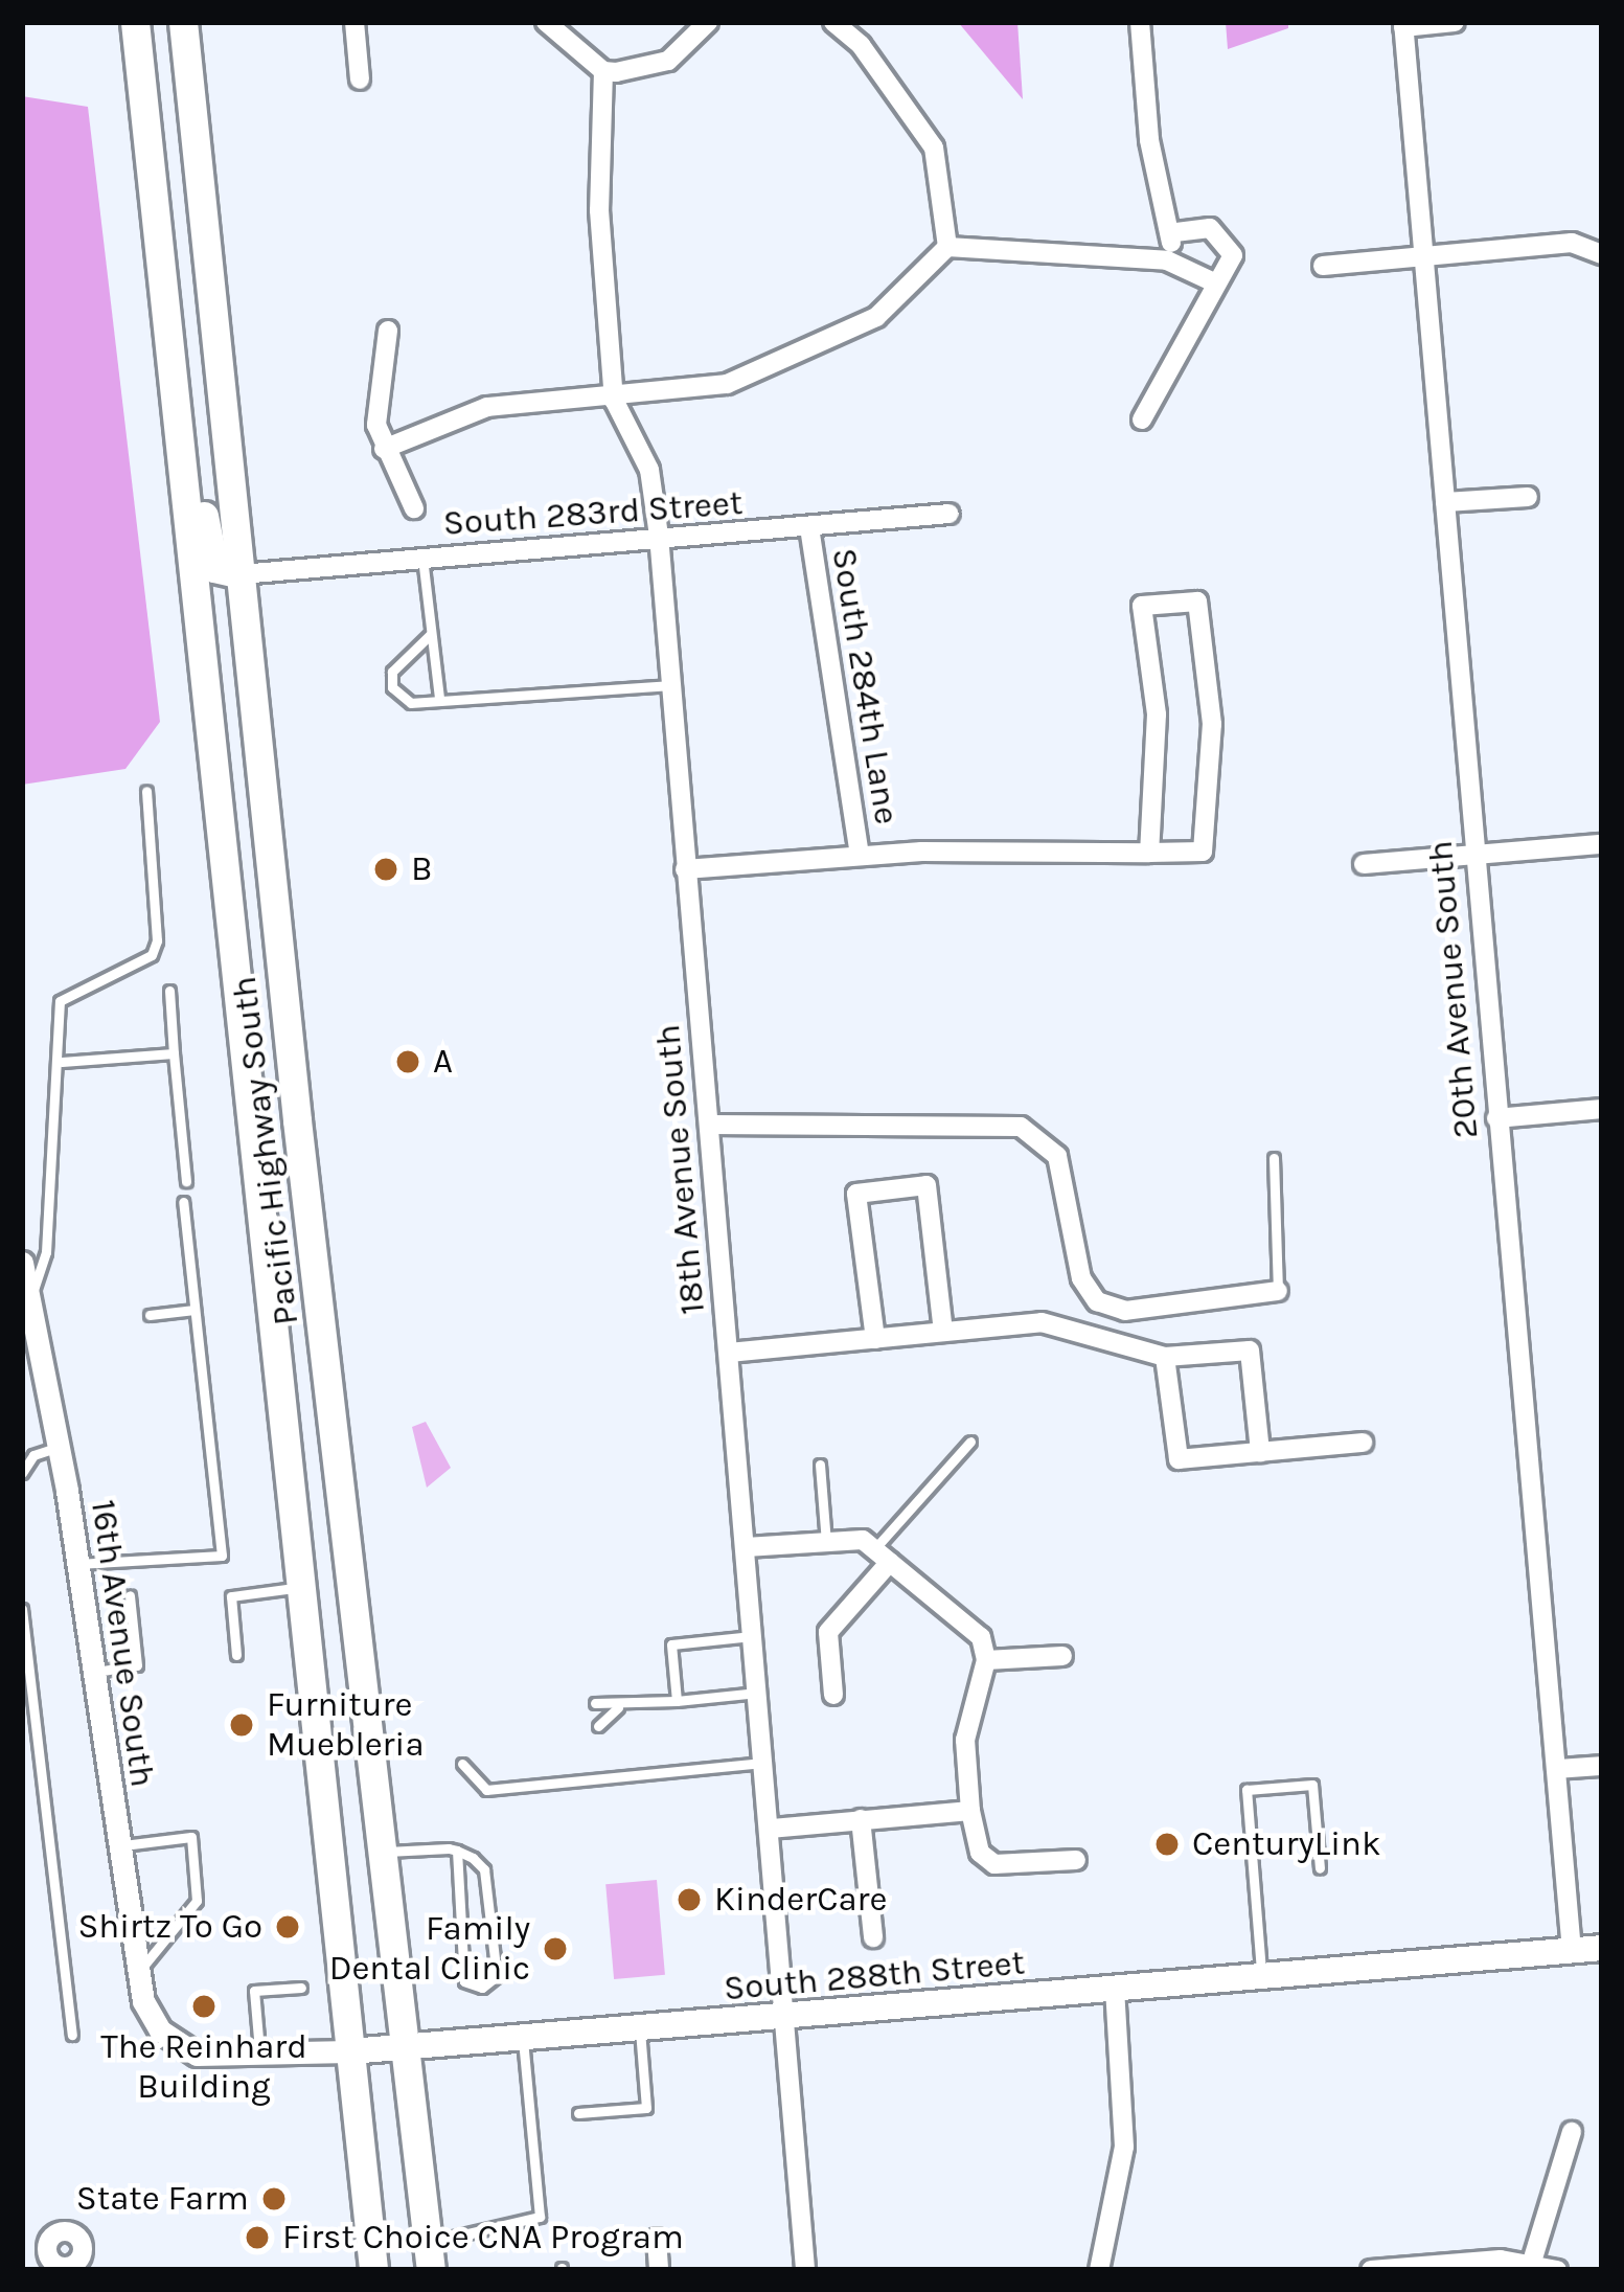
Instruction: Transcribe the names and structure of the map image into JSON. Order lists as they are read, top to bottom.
{
  "streets": {
    "main road": ["Pacific Highway South", "South 288th Street"],
    "street": [
      "South 283rd Street",
      "South 284th Lane",
      "20th Avenue South",
      "18th Avenue South",
      "16th Avenue South"
    ]
  },
  "crossings": [
    ["South 283rd Street", "South 284th Lane"],
    ["South 283rd Street", "Pacific Highway South"],
    ["South 283rd Street", "18th Avenue South"],
    ["South 284th Lane", "18th Avenue South"],
    ["20th Avenue South", "South 288th Street"],
    ["Pacific Highway South", "South 288th Street"],
    ["18th Avenue South", "South 288th Street"],
    ["16th Avenue South", "South 288th Street"]
  ],
  "places": [
    "B",
    "A",
    "Furniture Muebleria",
    "CenturyLink",
    "KinderCare",
    "Shirtz To Go",
    "Family Dental Clinic",
    "The Reinhard Building",
    "State Farm",
    "First Choice CNA Program"
  ]
}
